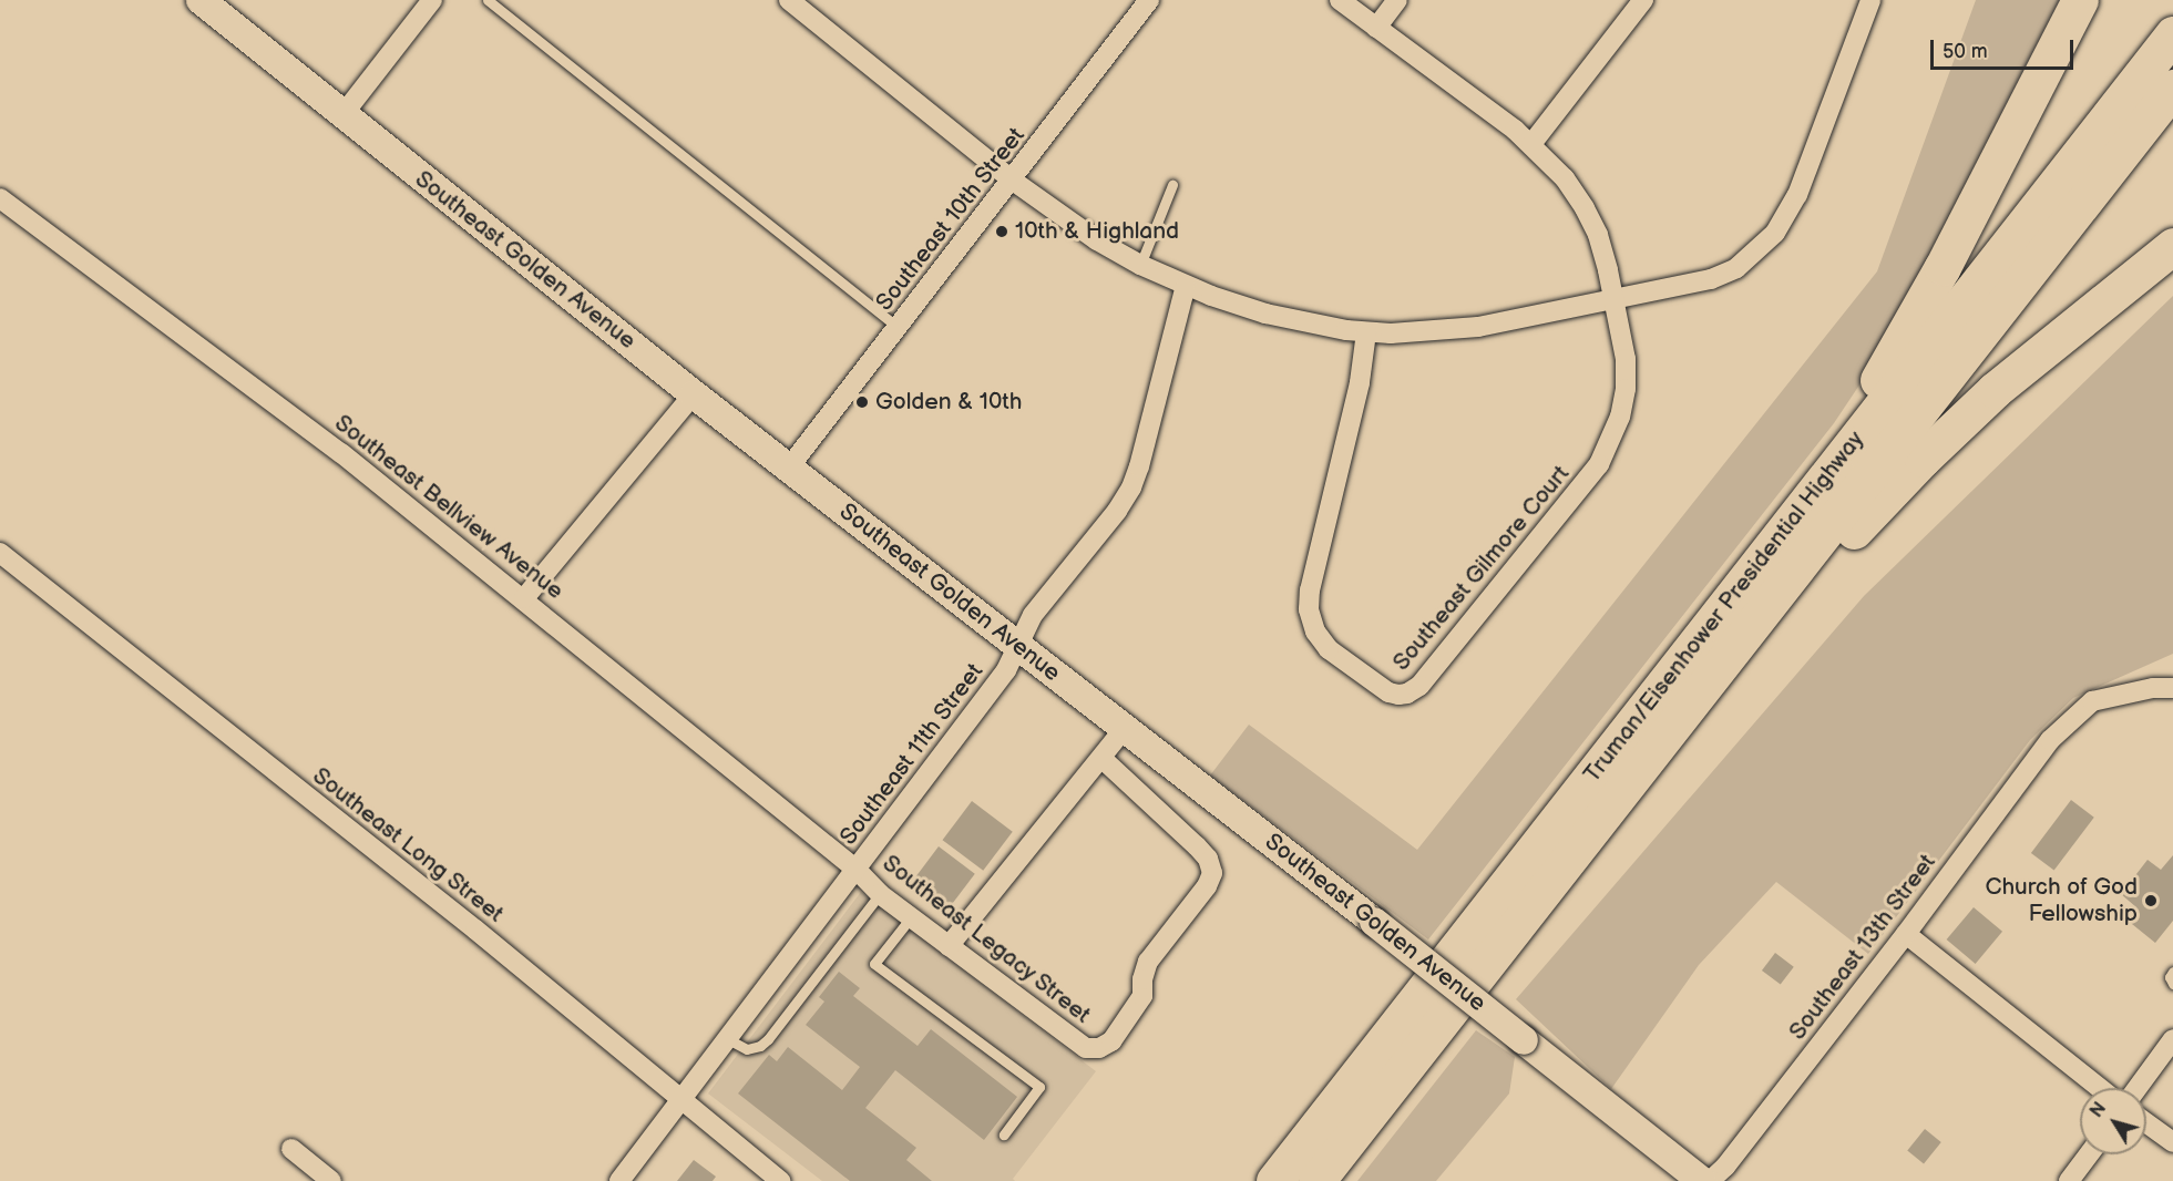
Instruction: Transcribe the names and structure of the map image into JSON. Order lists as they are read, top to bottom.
{
  "streets": {
    "highway": ["Truman/Eisenhower Presidential Highway"],
    "street": [
      "Southeast 10th Street",
      "Southeast Golden Avenue",
      "Southeast Bellview Avenue",
      "Southeast Gilmore Court",
      "Southeast 11th Street",
      "Southeast Long Street",
      "Southeast Legacy Street",
      "Southeast 13th Street"
    ]
  },
  "crossings": [
    ["Southeast 10th Street", "Southeast Golden Avenue"],
    ["Southeast Golden Avenue", "Southeast 11th Street"],
    ["Southeast Bellview Avenue", "Southeast 11th Street"],
    ["Southeast Bellview Avenue", "Southeast Legacy Street"],
    ["Southeast 11th Street", "Southeast Long Street"],
    ["Southeast 11th Street", "Southeast Legacy Street"]
  ],
  "places": ["10th & Highland", "Golden & 10th", "Church of God Fellowship"],
  "scale_bar": "50 m",
  "north": "top left"
}
